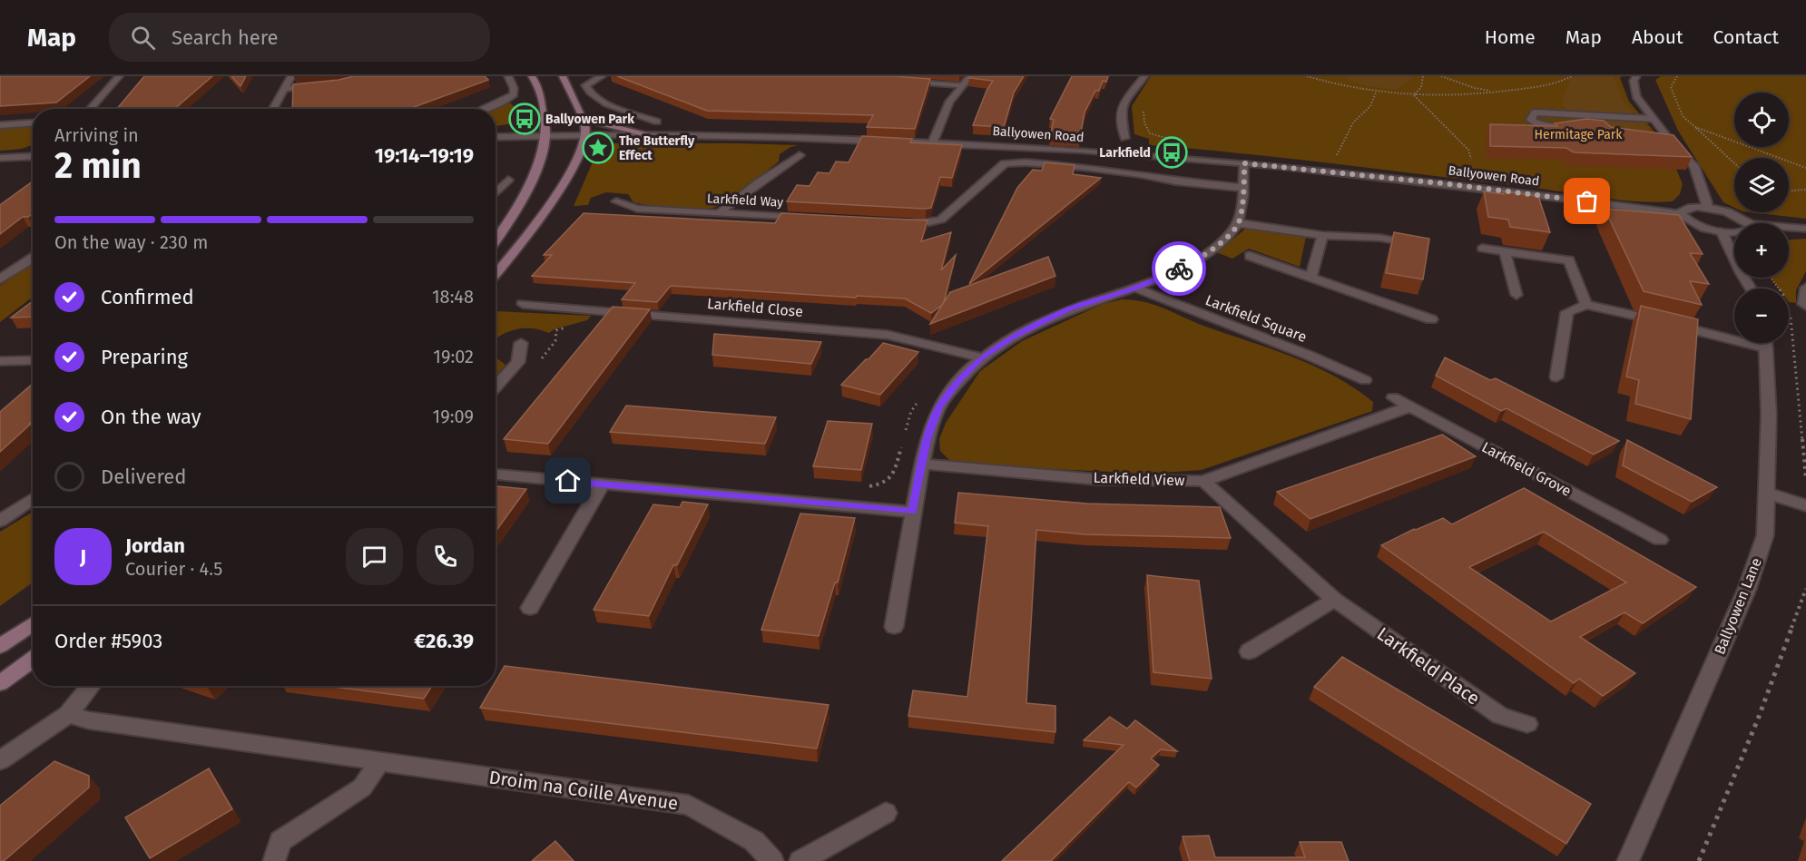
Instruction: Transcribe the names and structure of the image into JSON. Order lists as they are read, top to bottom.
{
  "streets": {
    "street": [
      "Ballyowen Road",
      "Larkfield Way",
      "Larkfield Close",
      "Larkfield Square",
      "Larkfield Grove",
      "Larkfield View",
      "Ballyowen Lane",
      "Larkfield Place",
      "Droim na Coille Avenue"
    ]
  },
  "crossings": [
    ["Larkfield Grove", "Larkfield View"],
    ["Larkfield View", "Larkfield Place"]
  ],
  "parks": ["Hermitage Park"],
  "places": {
    "bus stop": ["Ballyowen Park", "Larkfield"],
    "place": ["The Butterfly Effect"]
  },
  "page": {
    "header": "Map",
    "search": "Search here",
    "nav": [
      "Home",
      "Map",
      "About",
      "Contact"
    ],
    "map_buttons": ["+", "−"],
    "heading": ["2 min", "Arriving in", "19:14–19:19"],
    "panel": [
      "Jordan",
      "Courier · 4.5",
      "Order #5903",
      "€26.39"
    ],
    "bar": "On the way · 230 m",
    "list": [
      ["Confirmed", "18:48"],
      ["Preparing", "19:02"],
      ["On the way", "19:09"],
      "Delivered"
    ],
    "round": "J"
  }
}
